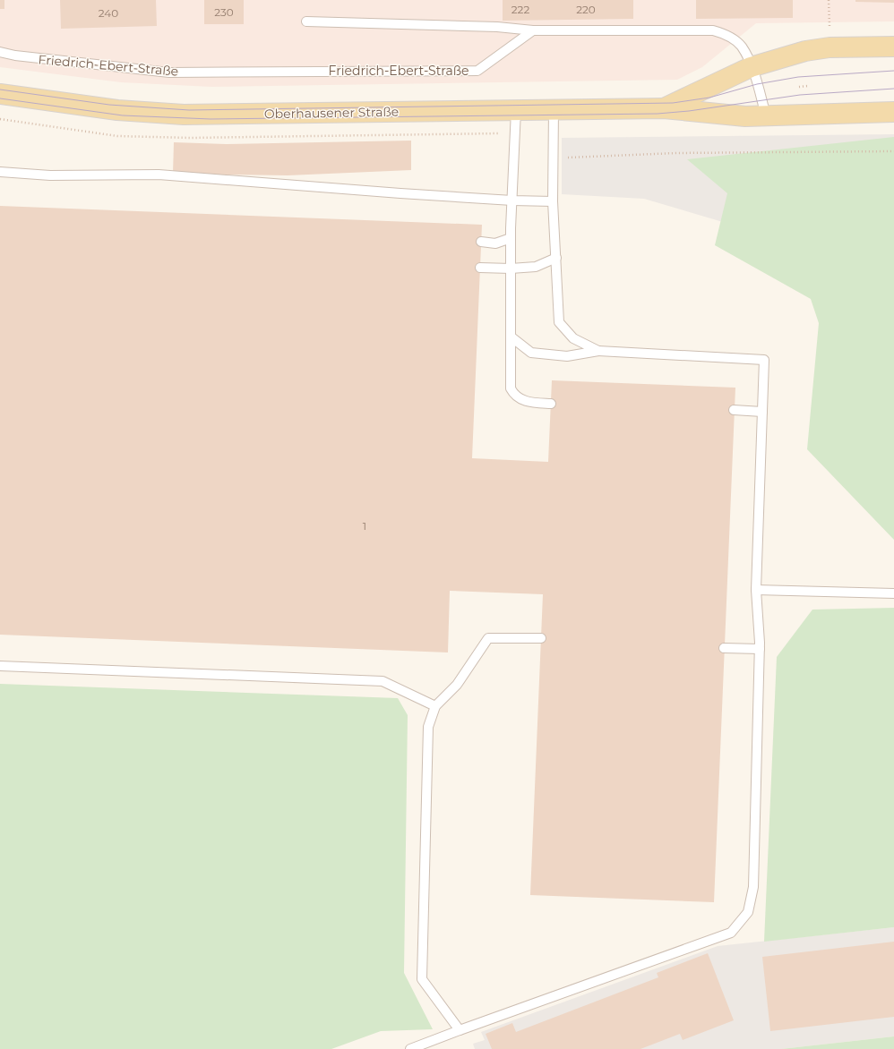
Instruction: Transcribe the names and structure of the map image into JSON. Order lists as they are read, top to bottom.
{
  "streets": {
    "main road": ["Oberhausener Straße"],
    "lane": ["Friedrich-Ebert-Straße"]
  },
  "house_numbers": [
    "222",
    "220",
    "230",
    "240",
    "1"
  ]
}
